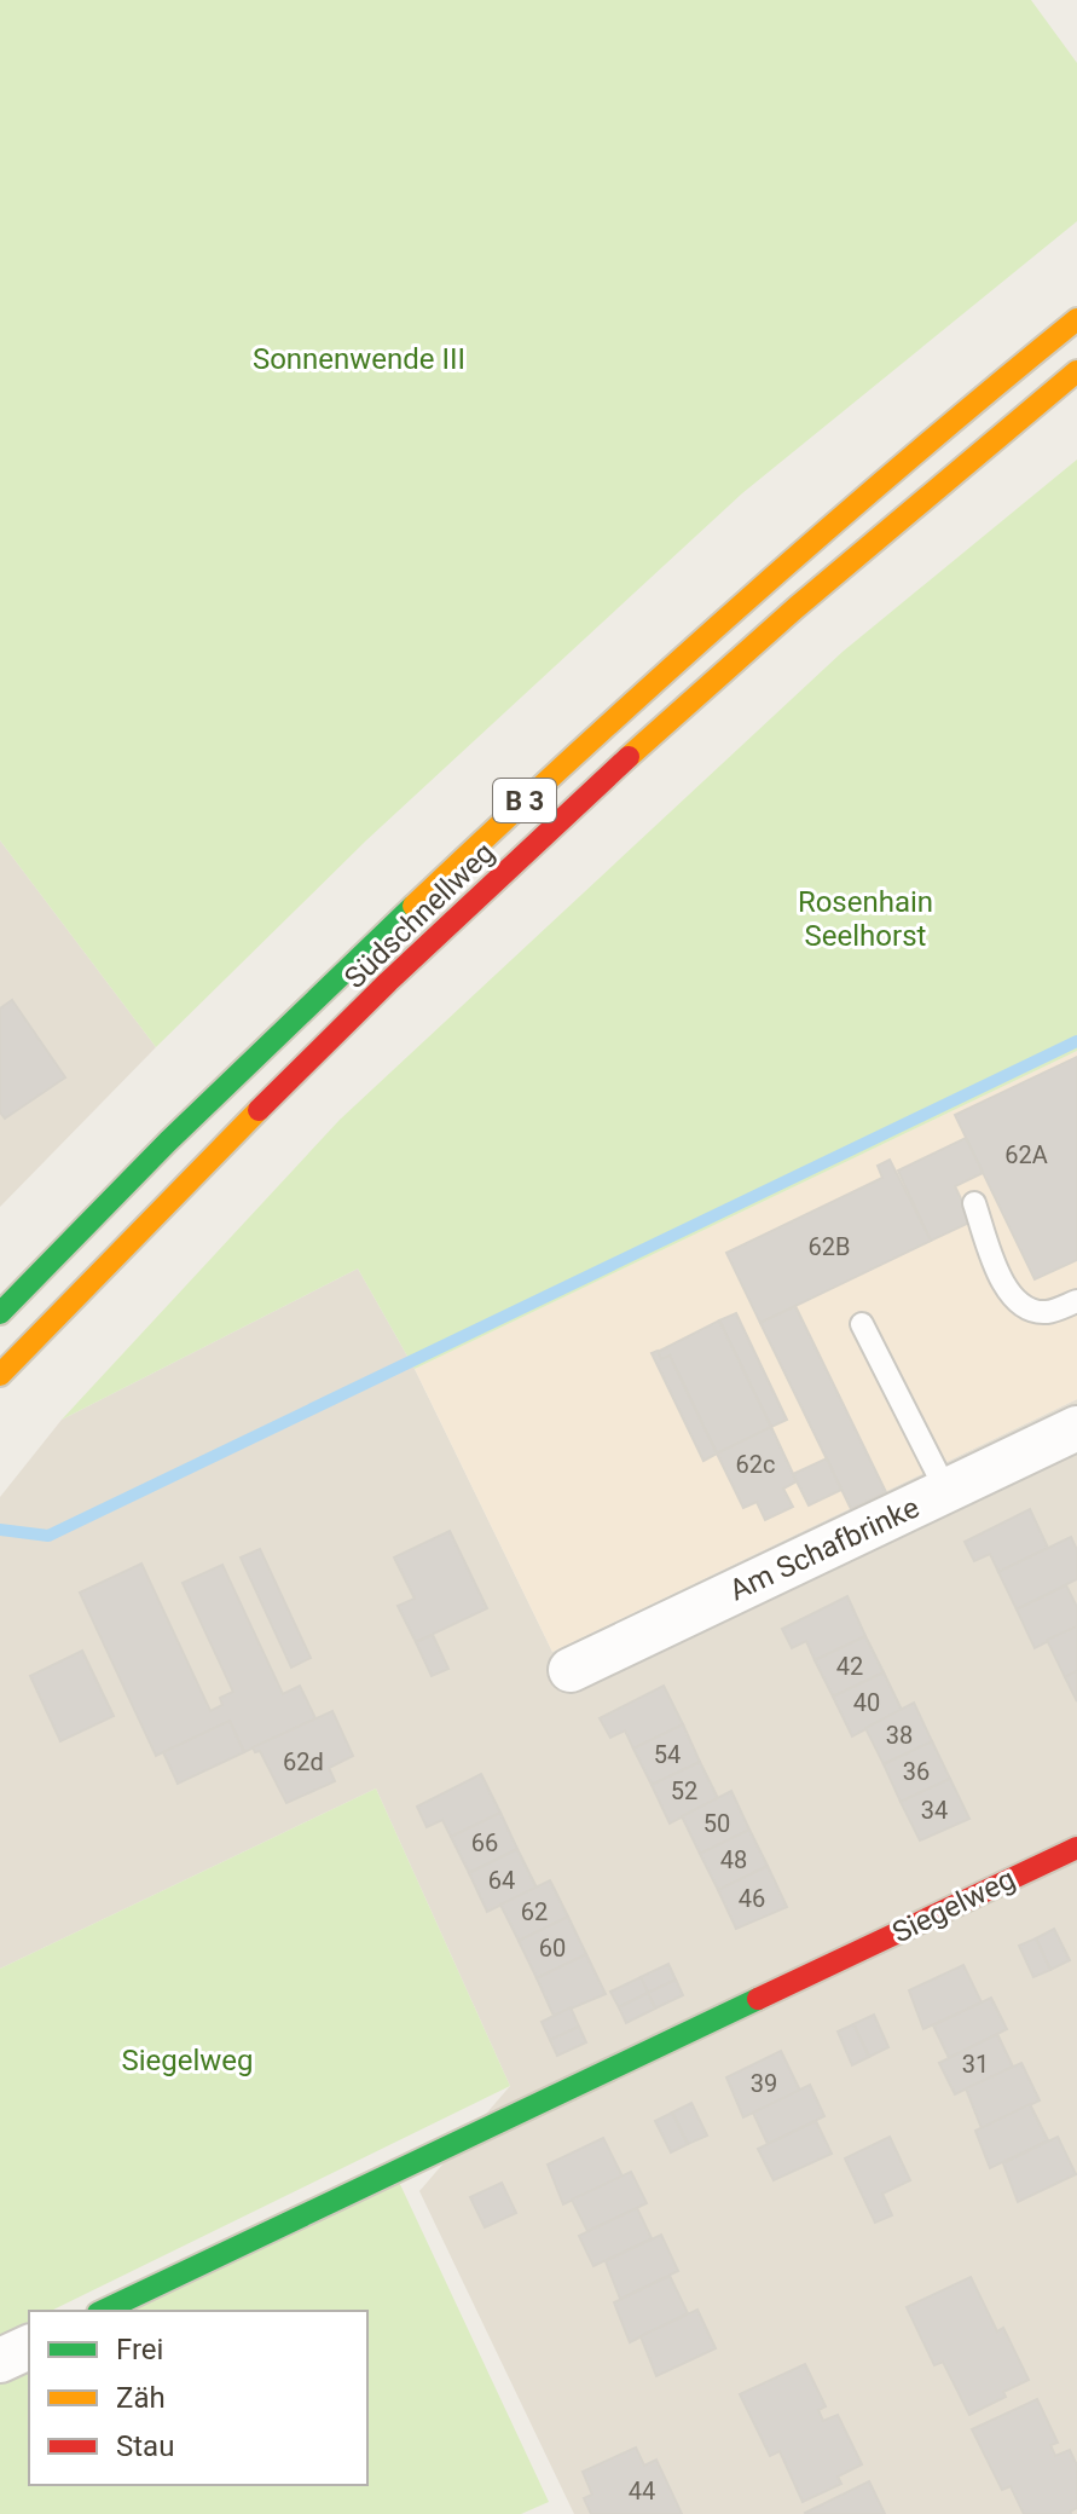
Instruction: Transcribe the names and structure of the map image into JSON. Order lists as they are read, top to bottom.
{
  "streets": {
    "main road": ["B 3", "Südschnellweg", "Siegelweg"],
    "street": ["Am Schafbrinke"]
  },
  "parks": ["Sonnenwende III", "Rosenhain Seelhorst", "Siegelweg"],
  "house_numbers": [
    "62A",
    "62B",
    "62c",
    "42",
    "40",
    "38",
    "54",
    "62d",
    "36",
    "52",
    "34",
    "50",
    "66",
    "48",
    "64",
    "46",
    "62",
    "60",
    "31",
    "39",
    "44"
  ],
  "legend": ["Frei", "Zäh", "Stau"]
}
